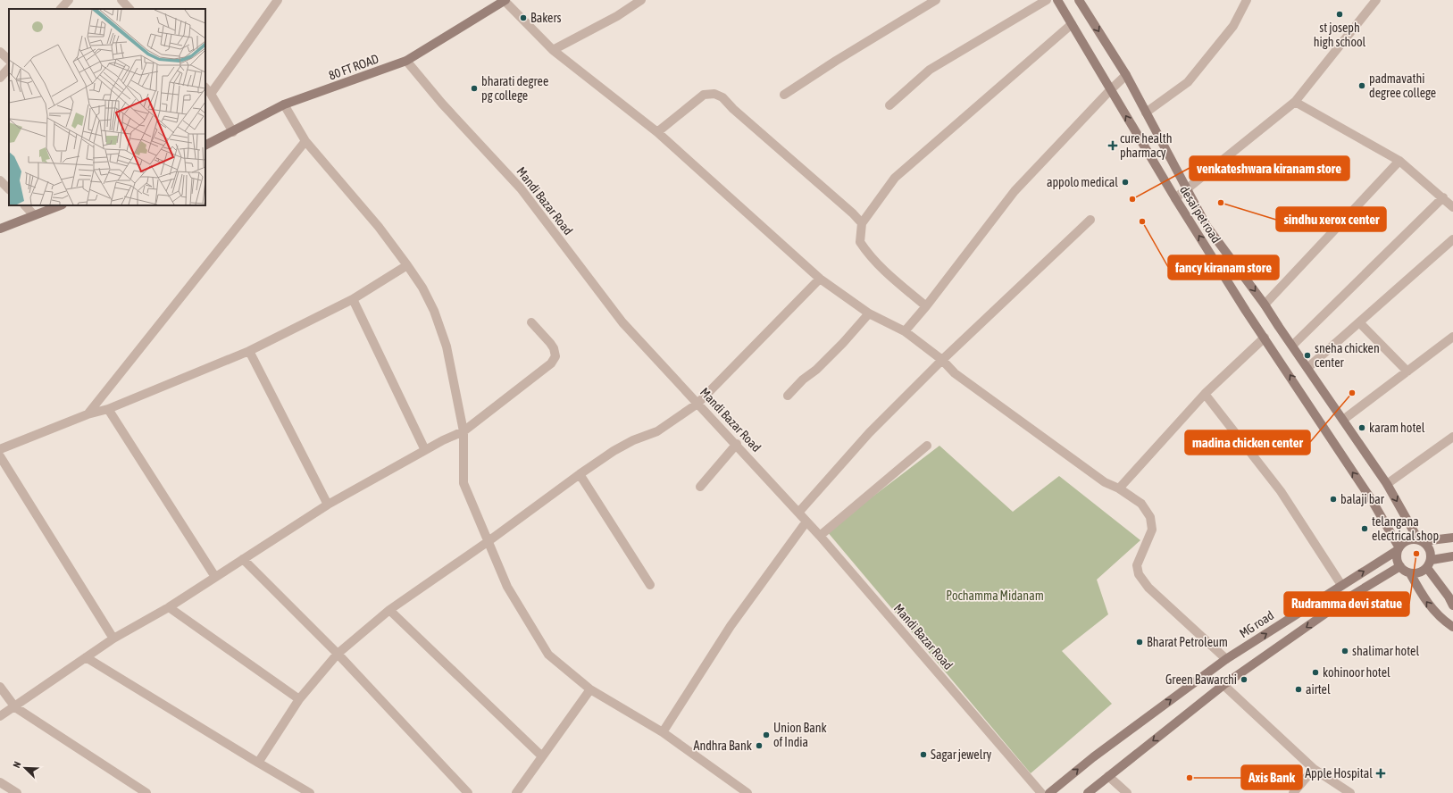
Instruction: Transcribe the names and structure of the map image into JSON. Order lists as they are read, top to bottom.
{
  "streets": {
    "street": [
      "80 FT ROAD",
      "Mandi Bazar Road",
      "desai pet road",
      "MG road"
    ]
  },
  "crossings": [
    ["80 FT ROAD", "Mandi Bazar Road"],
    ["desai pet road", "MG road"]
  ],
  "parks": ["Pochamma Midanam"],
  "places": {
    "other": [
      "st joseph high school",
      "Bakers",
      "padmavathi degree college",
      "bharati degree pg college",
      "appolo medical",
      "venkateshwara kiranam store",
      "sindhu xerox center",
      "fancy kiranam store",
      "sneha chicken center",
      "madina chicken center",
      "karam hotel",
      "balaji bar",
      "telangana electrical shop",
      "Rudramma devi statue",
      "Bharat Petroleum",
      "shalimar hotel",
      "kohinoor hotel",
      "Green Bawarchi",
      "airtel",
      "Union Bank of India",
      "Andhra Bank",
      "Sagar jewelry",
      "Axis Bank"
    ],
    "health": ["cure health pharmacy", "Apple Hospital"]
  },
  "north": "top left"
}
